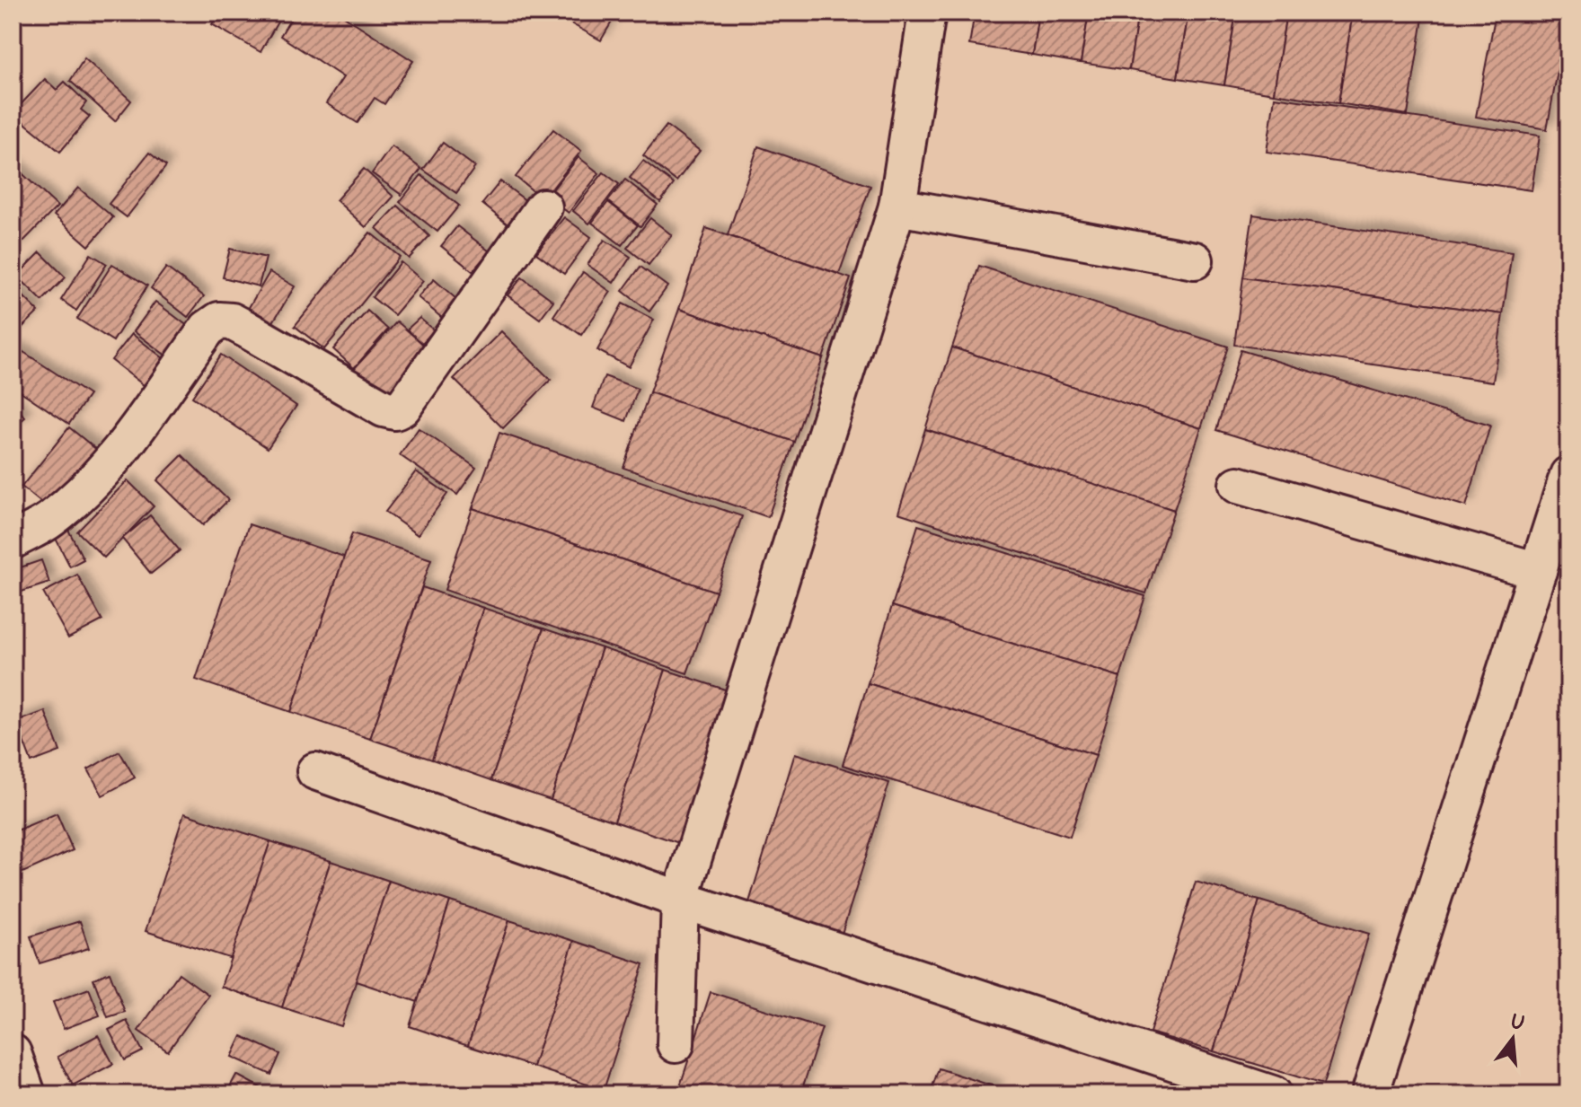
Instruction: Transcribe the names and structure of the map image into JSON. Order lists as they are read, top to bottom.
{
  "north": "top"
}
